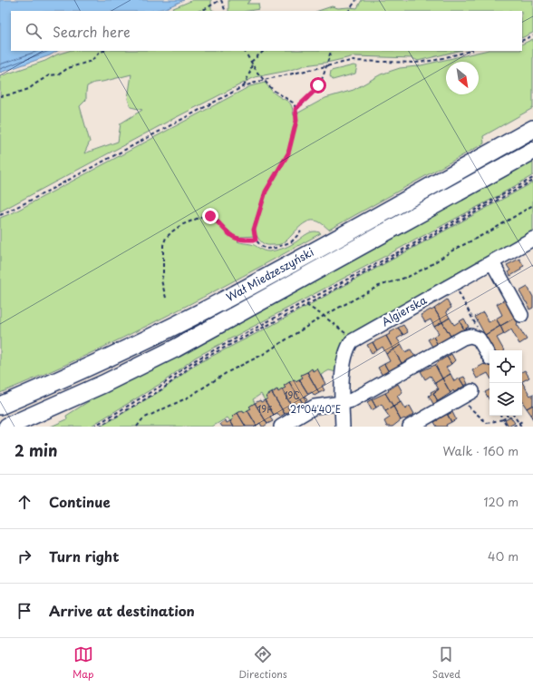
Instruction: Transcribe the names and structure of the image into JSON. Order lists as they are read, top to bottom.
{
  "streets": {
    "main road": ["Wał Miedzeszyński"],
    "street": ["Algierska"]
  },
  "house_numbers": ["19C", "19F"],
  "north": "bottom right",
  "page": {
    "search": "Search here",
    "heading": ["2 min", "Walk · 160 m"],
    "list": [
      ["Continue", "120 m"],
      ["Turn right", "40 m"],
      "Arrive at destination"
    ],
    "nav": ["Map", "Directions", "Saved"]
  },
  "coordinates": ["21°04'40\"E"]
}
